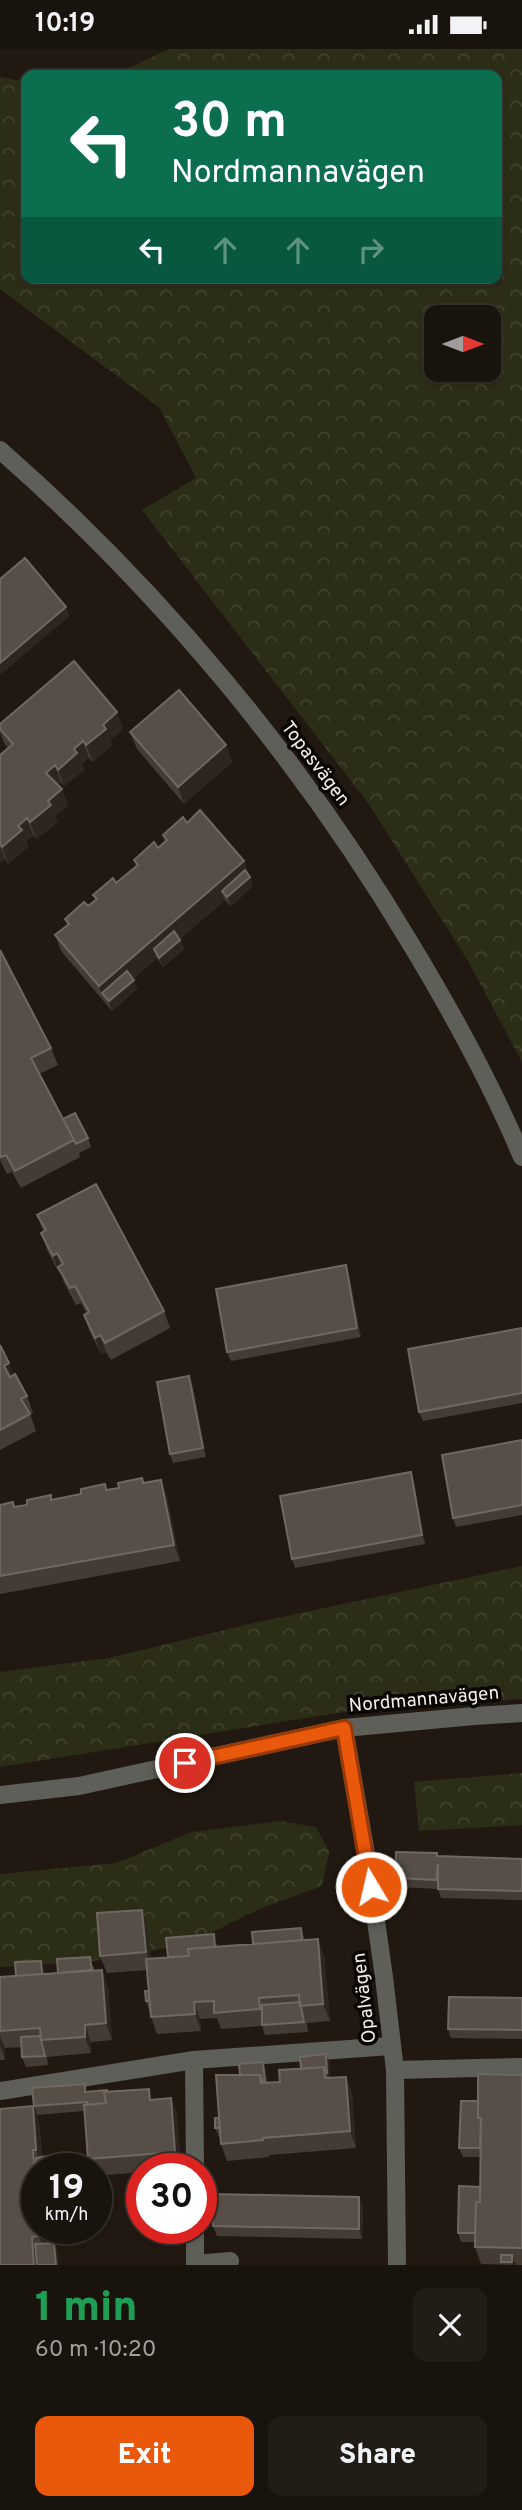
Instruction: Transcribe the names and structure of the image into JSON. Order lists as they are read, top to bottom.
{
  "streets": {
    "street": ["Topasvägen", "Nordmannavägen", "Opalvägen"]
  },
  "crossings": [
    ["Nordmannavägen", "Opalvägen"]
  ],
  "north": "right",
  "page": {
    "status": "10:19",
    "turn": ["30 m", "Nordmannavägen"],
    "speed": "19 km/h",
    "limit": "30",
    "heading": ["1 min", "60 m · 10:20"],
    "buttons": ["Exit", "Share"]
  }
}
